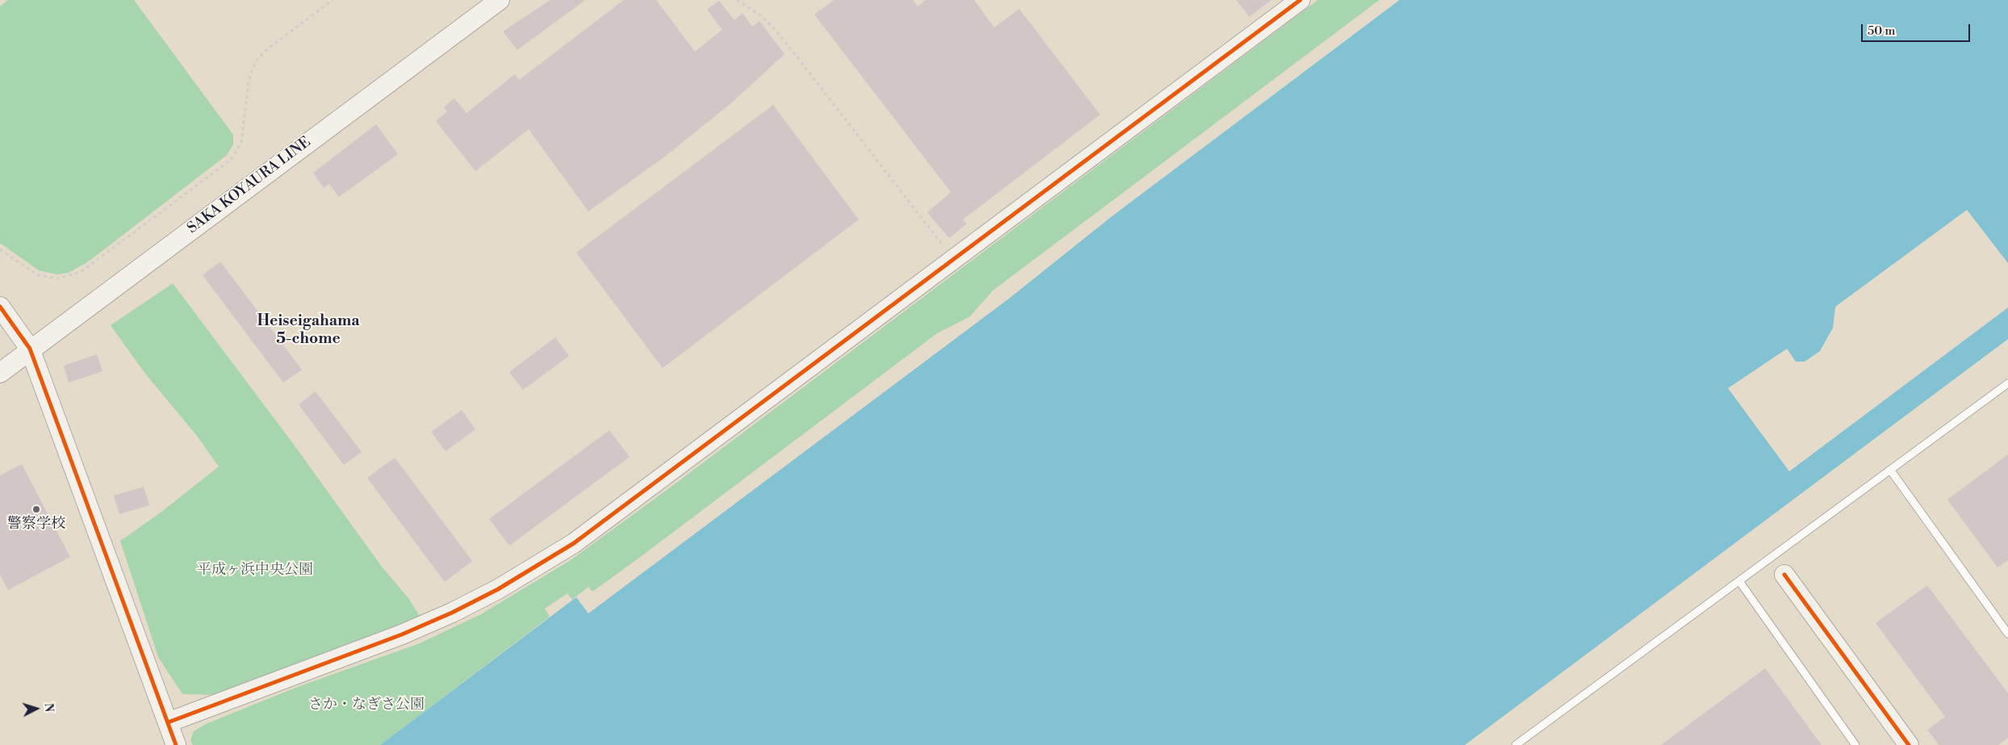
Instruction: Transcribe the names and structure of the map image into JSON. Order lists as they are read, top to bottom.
{
  "streets": {
    "street": ["SAKA KOYAURA LINE"]
  },
  "districts": ["Heiseigahama 5-chome"],
  "parks": ["平成ヶ浜中央公園", "さか・なぎさ公園"],
  "places": ["警察学校"],
  "scale_bar": "50 m",
  "north": "right"
}
